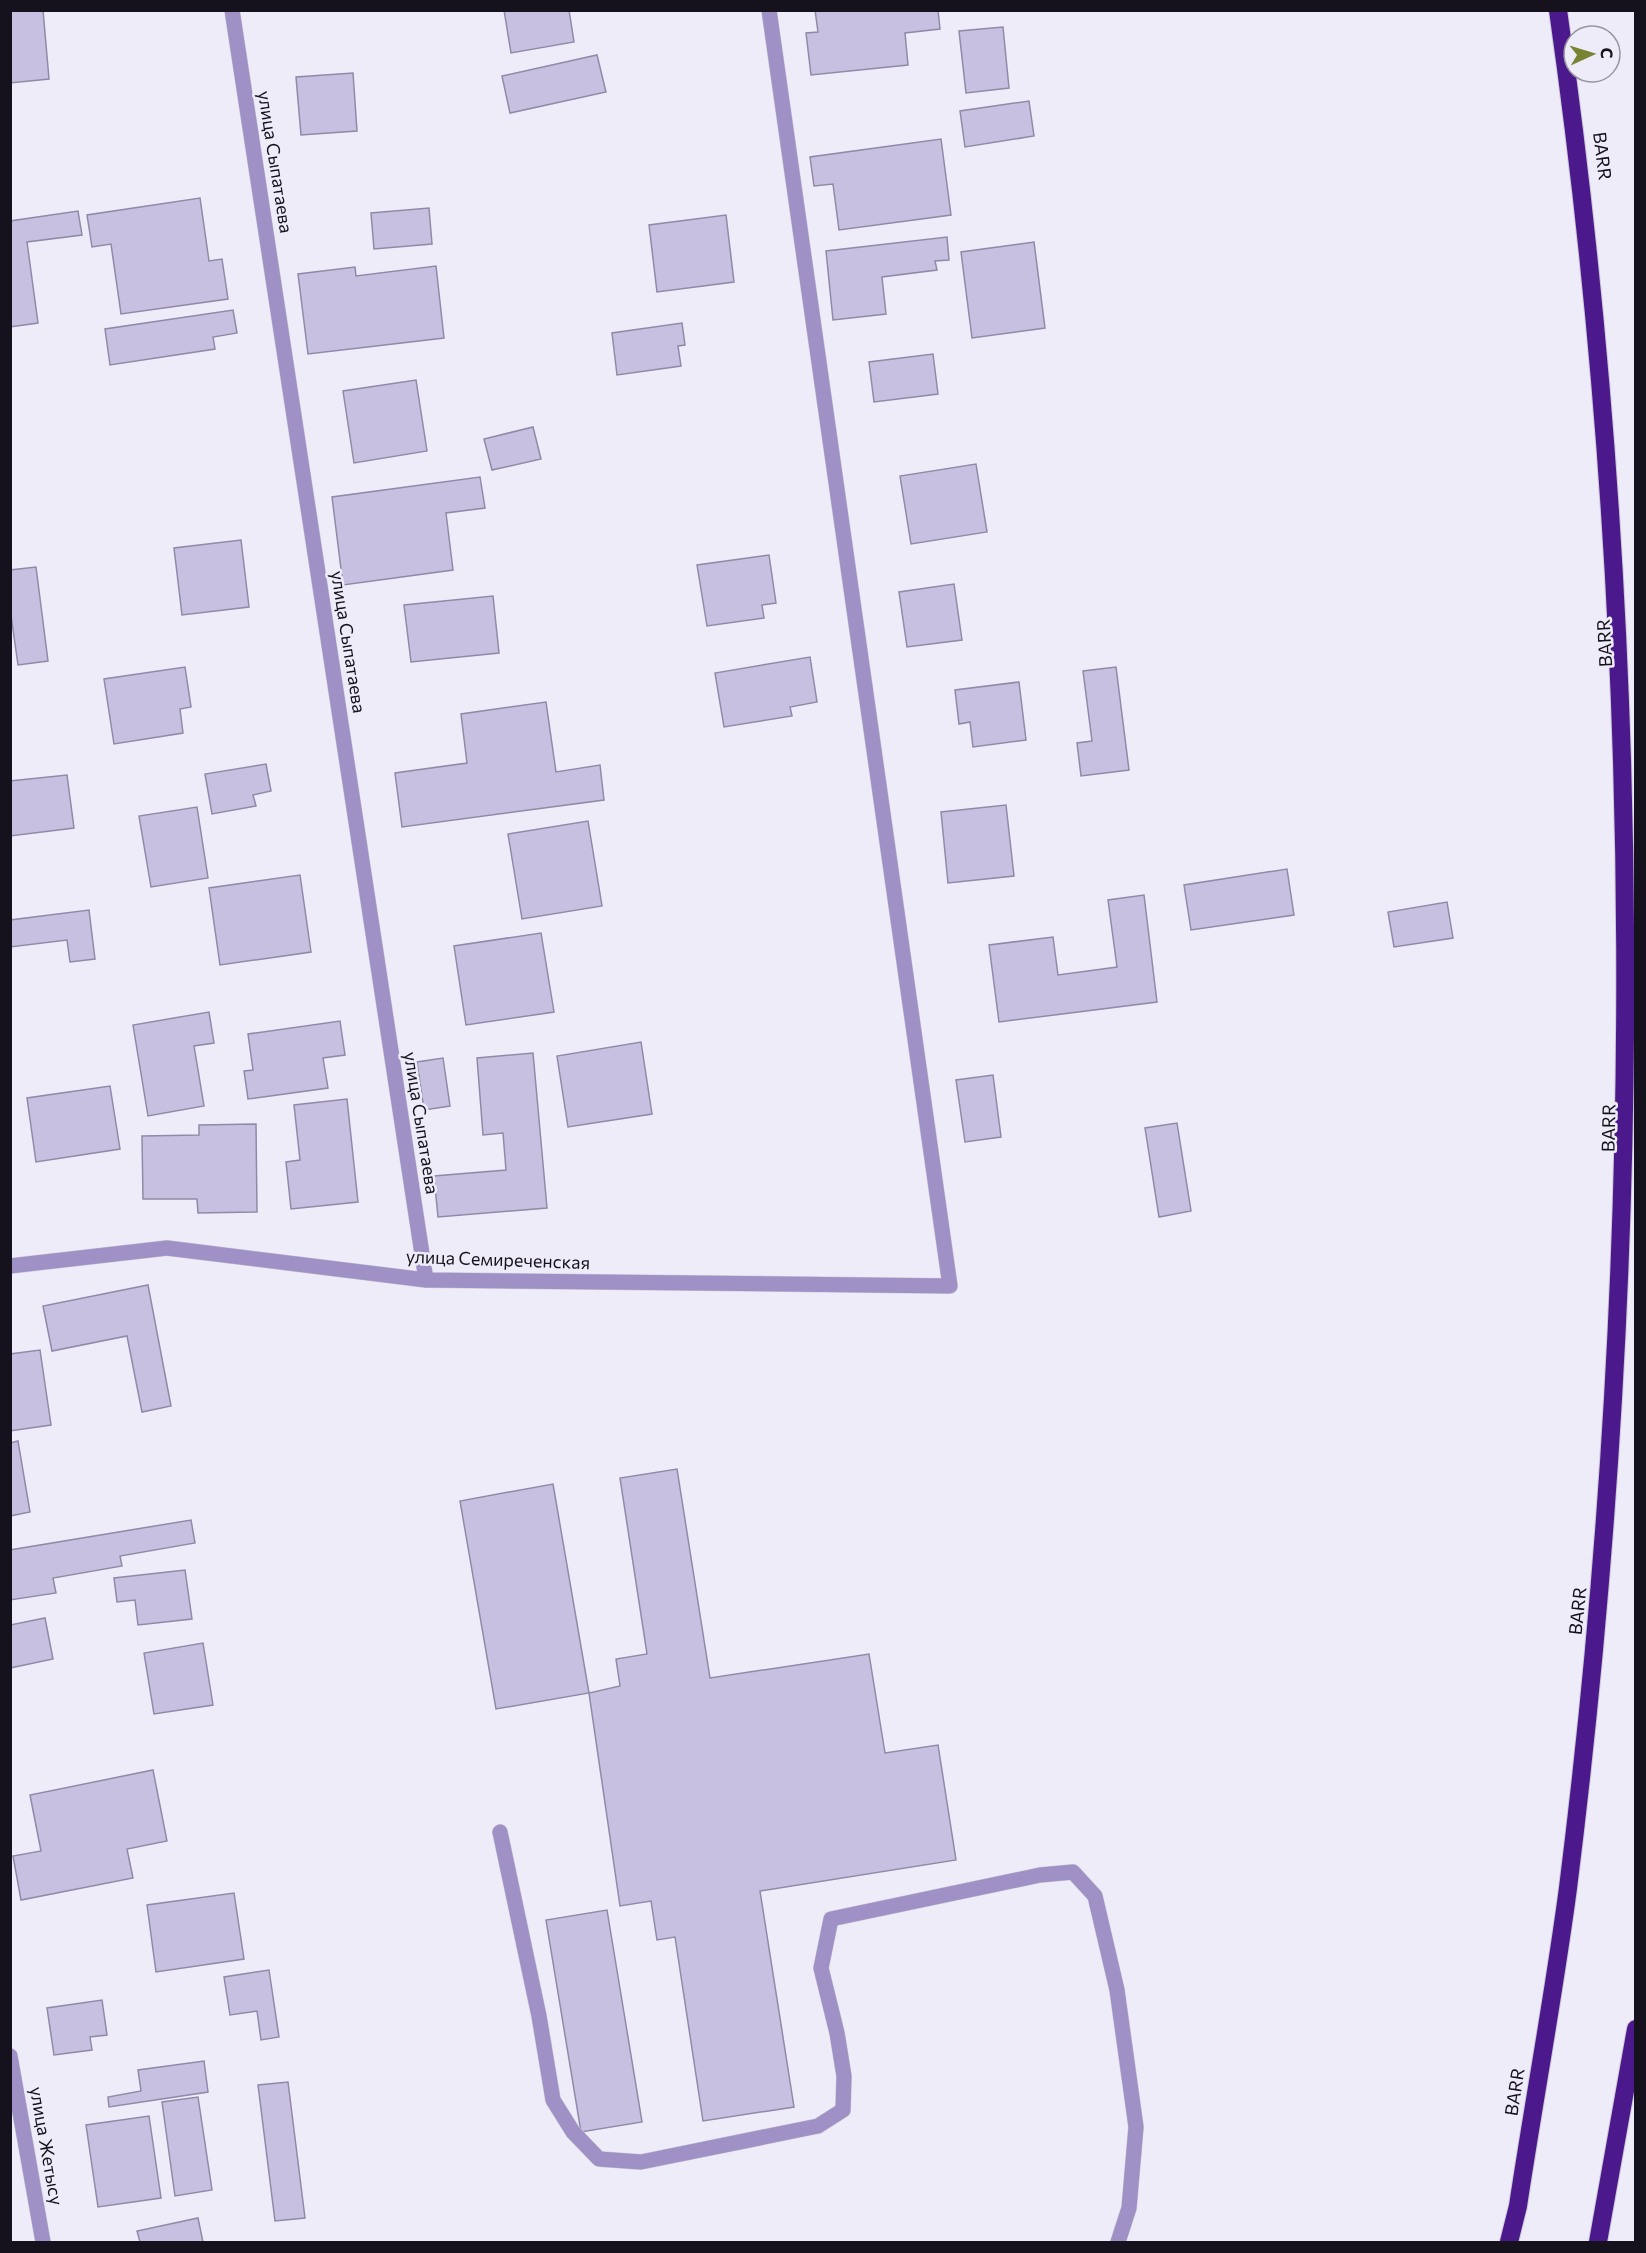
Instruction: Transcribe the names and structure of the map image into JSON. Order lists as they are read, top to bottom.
{
  "streets": {
    "highway": ["BARR"],
    "street": ["улица Сыпатаева", "улица Семиреченская", "улица Жетысу"]
  },
  "crossings": [
    ["улица Сыпатаева", "улица Семиреченская"]
  ],
  "north": "right"
}
